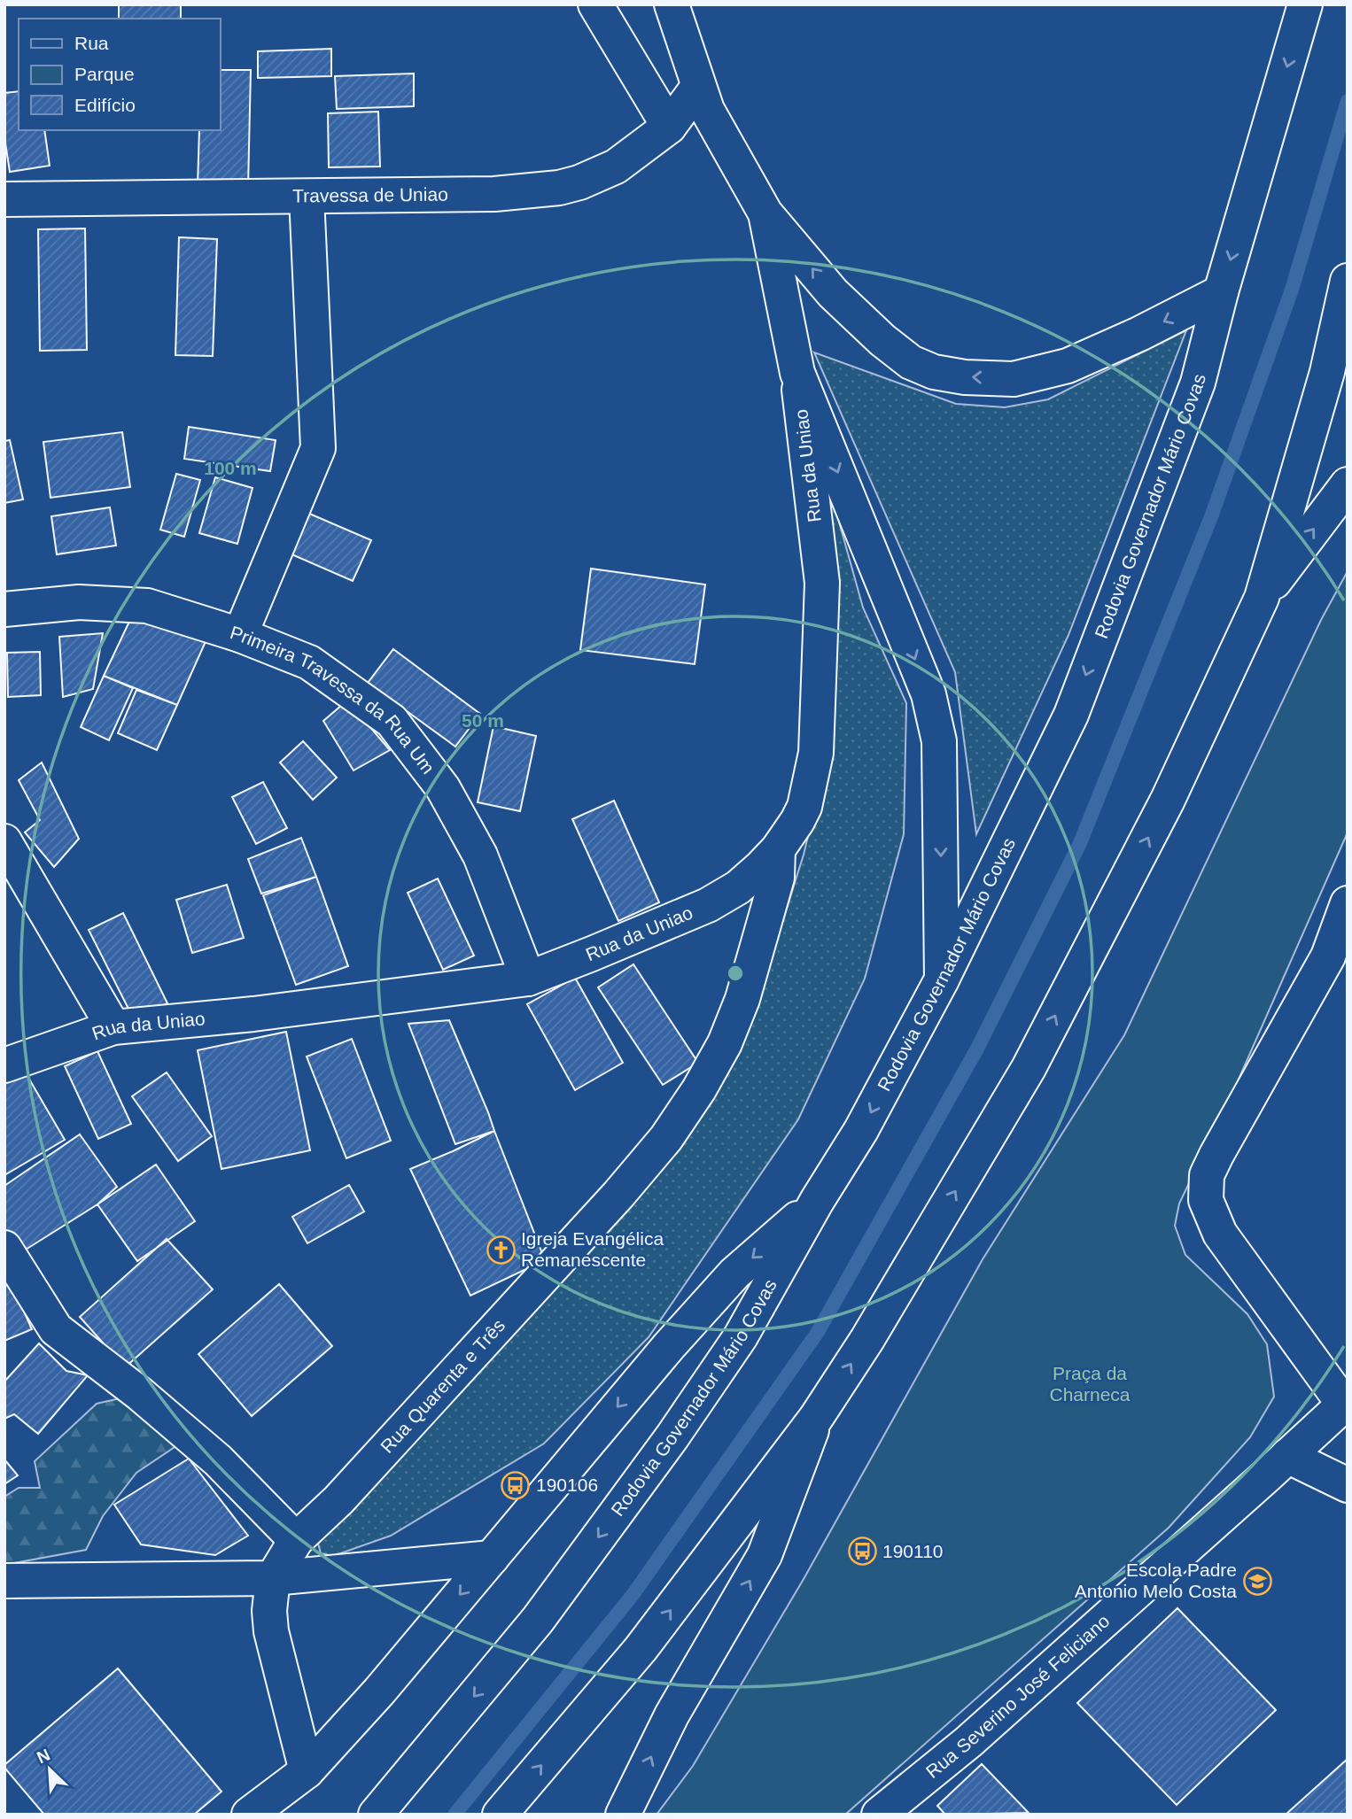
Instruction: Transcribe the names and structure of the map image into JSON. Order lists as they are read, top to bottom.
{
  "streets": {
    "main road": [
      "Travessa de Uniao",
      "Rua da Uniao",
      "Rodovia Governador Mário Covas",
      "Primeira Travessa da Rua Um",
      "Rua Quarenta e Três",
      "Rua Severino José Feliciano"
    ]
  },
  "crossings": [
    ["Rua da Uniao", "Primeira Travessa da Rua Um"],
    ["Rua da Uniao", "Rua Quarenta e Três"]
  ],
  "parks": ["Praça da Charneca"],
  "places": {
    "church": ["Igreja Evangélica Remanescente"],
    "bus stop": ["190106", "190110"],
    "school or university": ["Escola Padre Antonio Melo Costa"]
  },
  "legend": ["Rua", "Parque", "Edifício"],
  "north": "top left",
  "rings": ["100 m", "50 m"]
}
